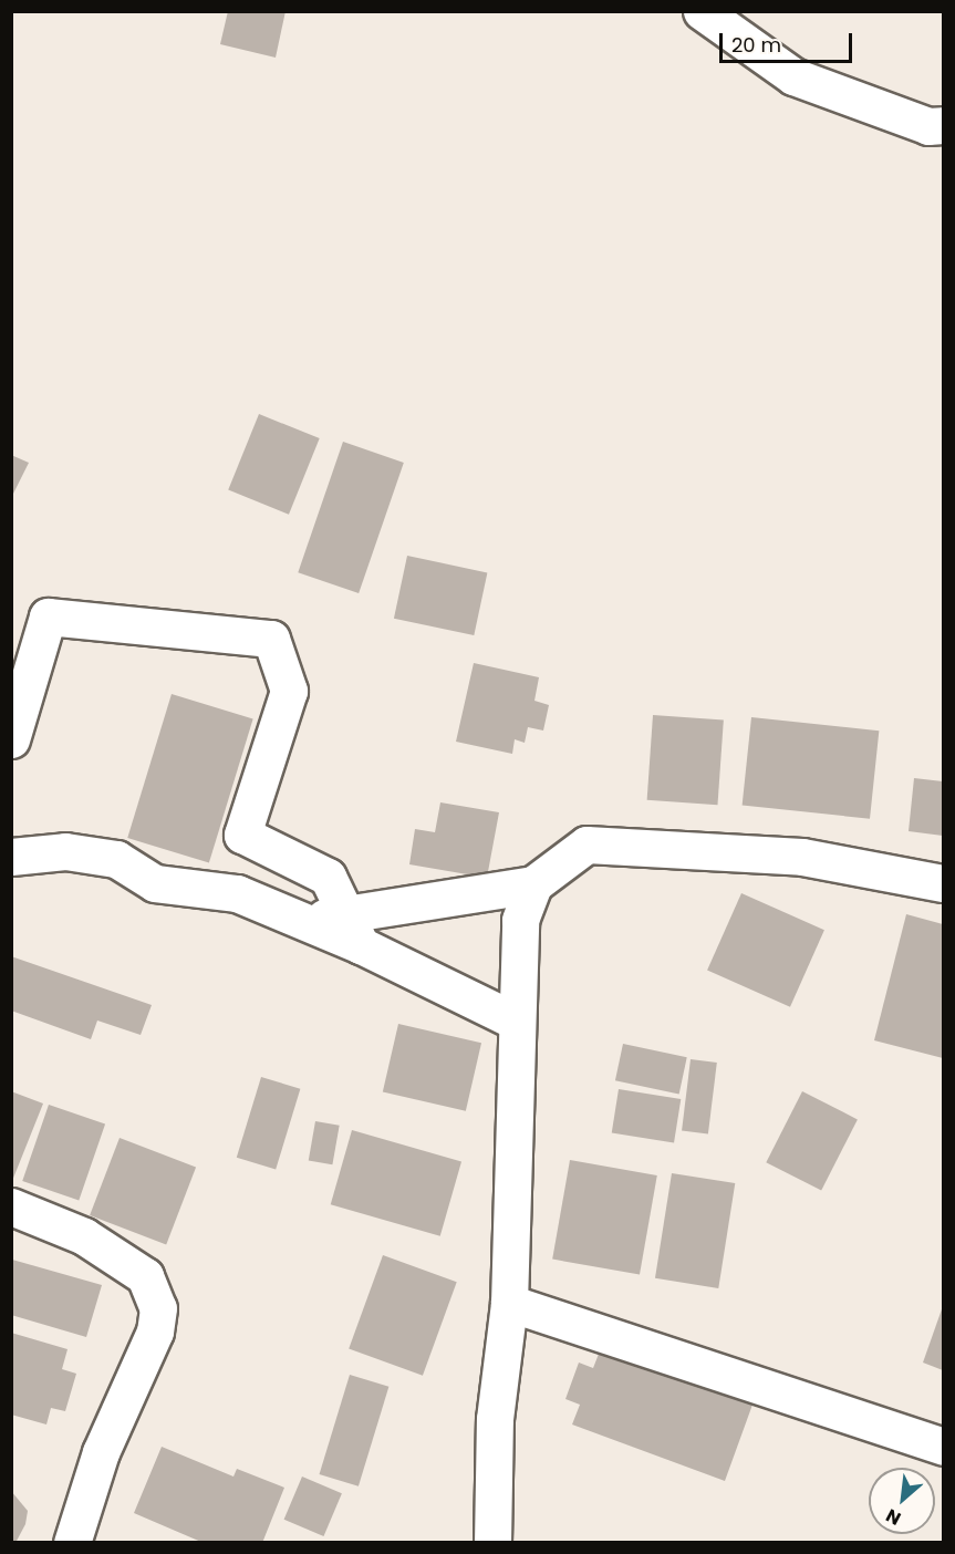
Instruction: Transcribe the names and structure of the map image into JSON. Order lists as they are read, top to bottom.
{
  "scale_bar": "20 m",
  "north": "bottom left"
}
